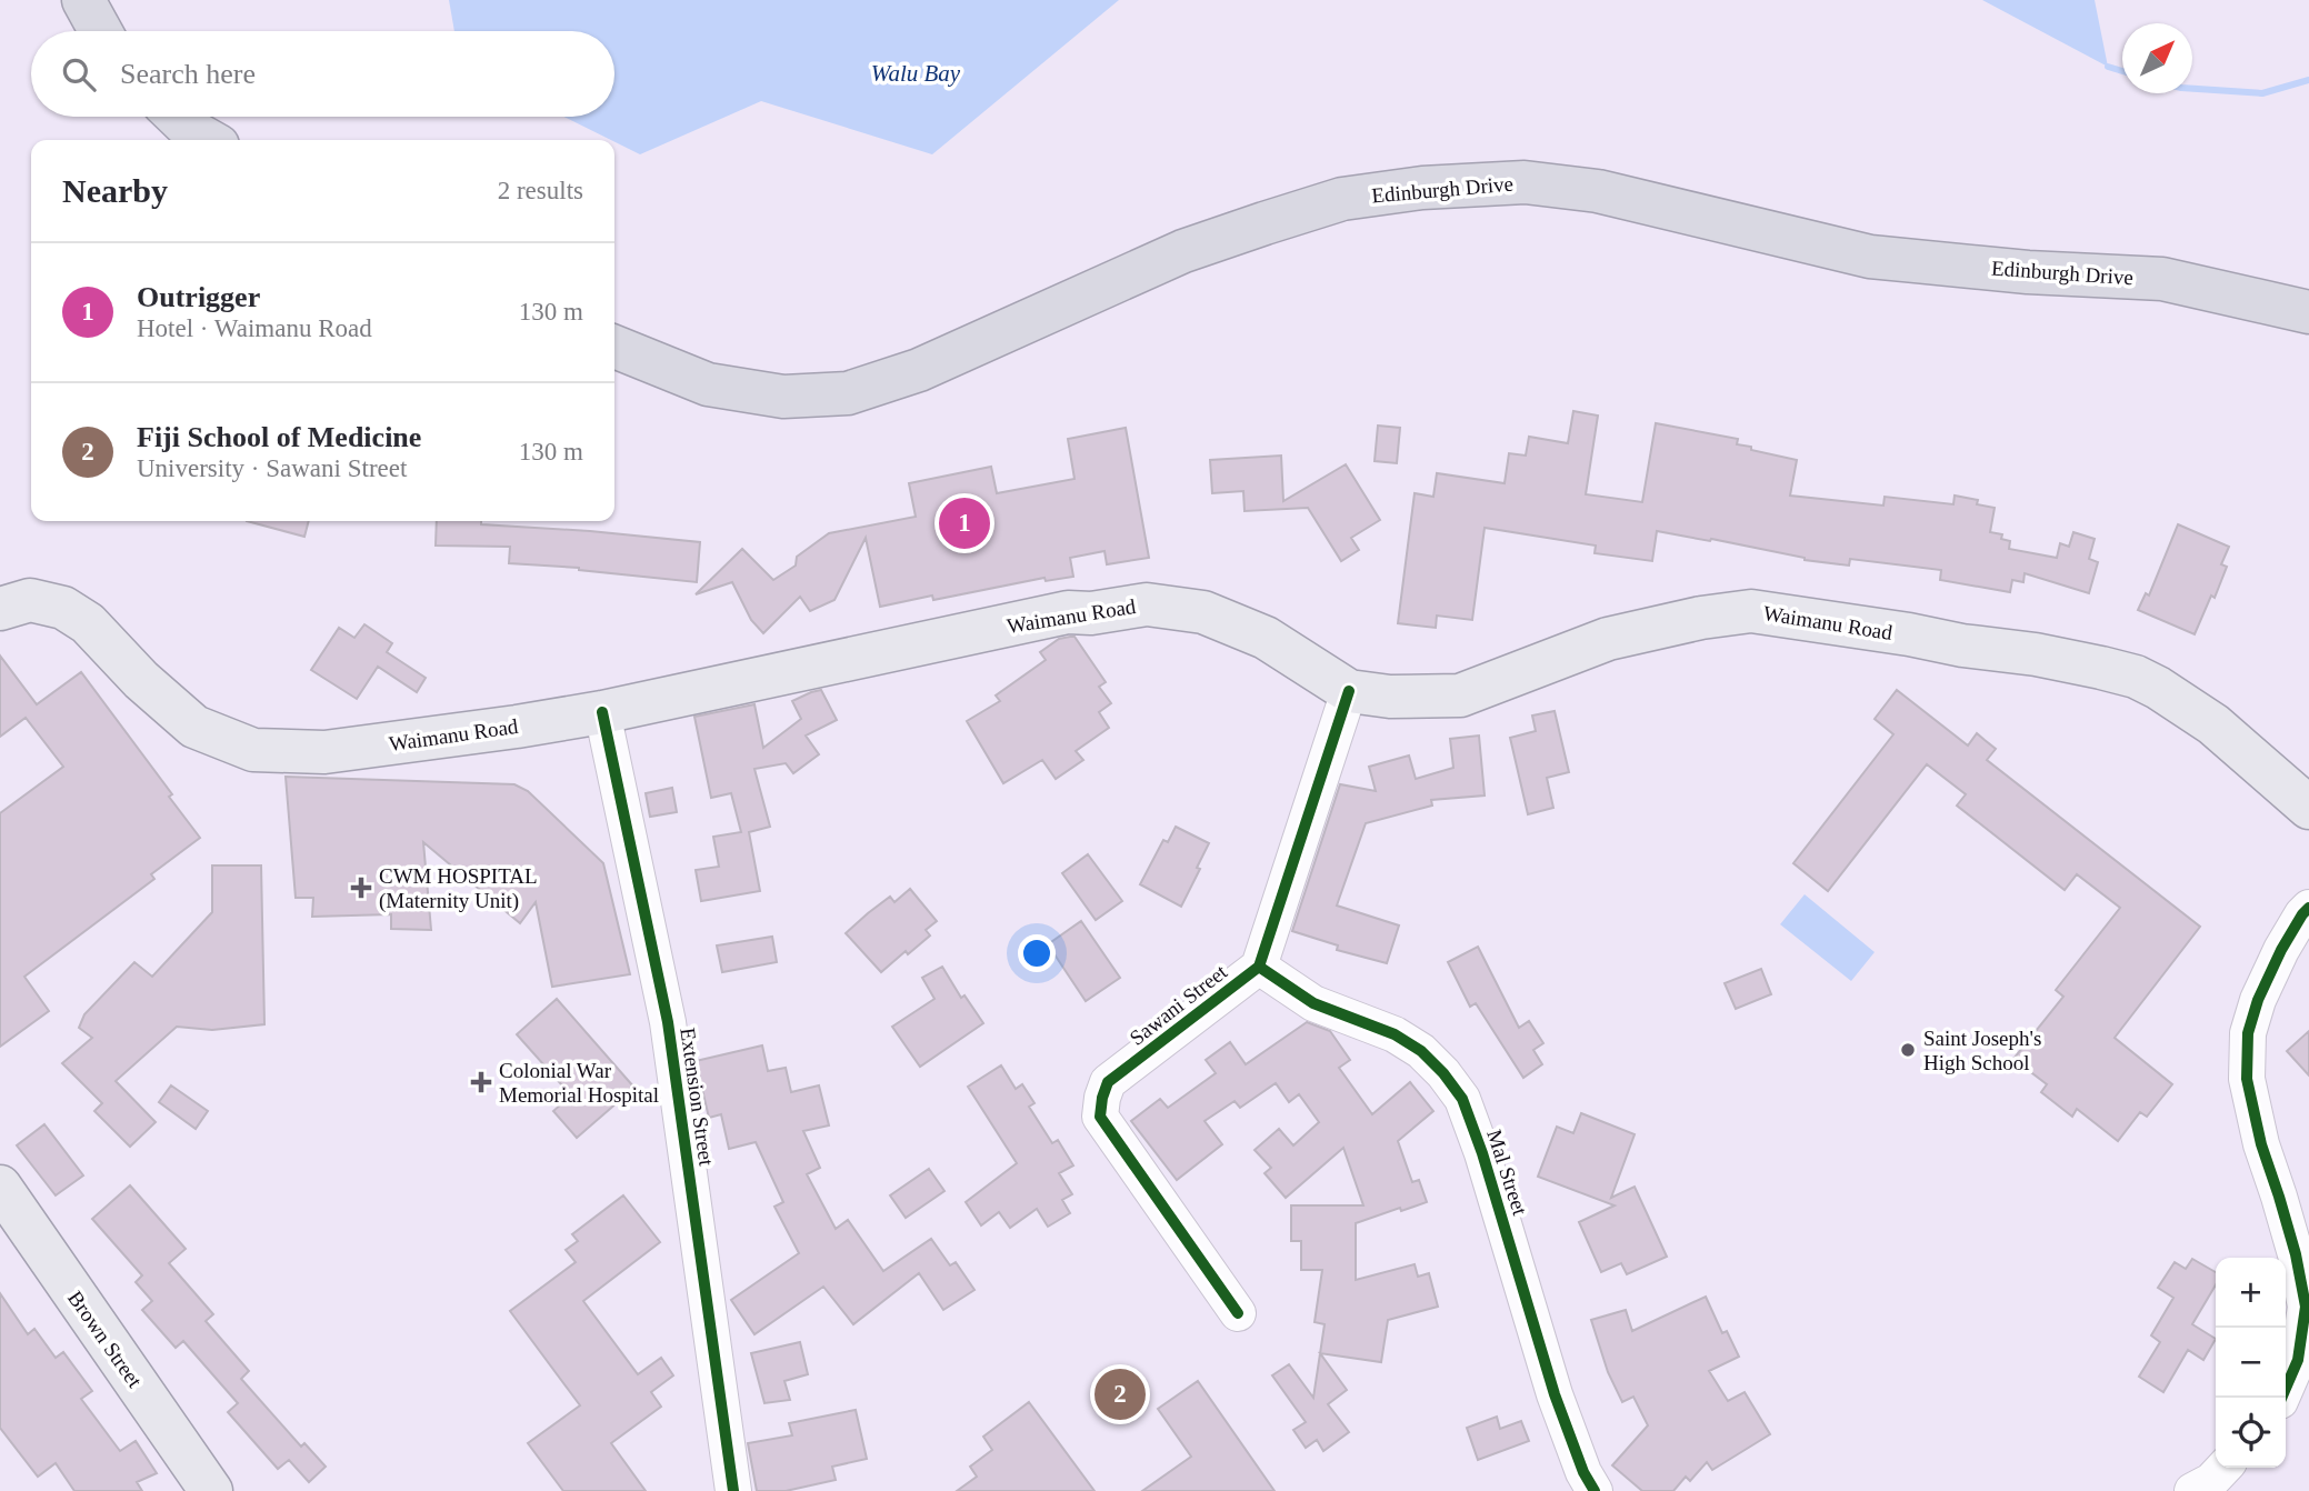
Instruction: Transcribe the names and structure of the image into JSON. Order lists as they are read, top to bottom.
{
  "streets": {
    "highway": ["Edinburgh Drive"],
    "main road": ["Waimanu Road", "Brown Street"],
    "street": ["Sawani Street", "Extension Street", "Mal Street"]
  },
  "crossings": [
    ["Waimanu Road", "Sawani Street"],
    ["Waimanu Road", "Extension Street"],
    ["Sawani Street", "Mal Street"]
  ],
  "water": ["Walu Bay"],
  "places": {
    "health": ["CWM HOSPITAL (Maternity Unit)", "Colonial War Memorial Hospital"],
    "other": ["Saint Joseph's High School"]
  },
  "north": "top right",
  "page": {
    "search": "Search here",
    "heading": ["Nearby", "2 results"],
    "list": [
      {
        "mark": "1",
        "name": "Outrigger",
        "note": "Hotel · Waimanu Road",
        "value": "130 m"
      },
      {
        "mark": "2",
        "name": "Fiji School of Medicine",
        "note": "University · Sawani Street",
        "value": "130 m"
      }
    ],
    "pins": ["1", "2"],
    "map_buttons": ["+", "−"]
  }
}
